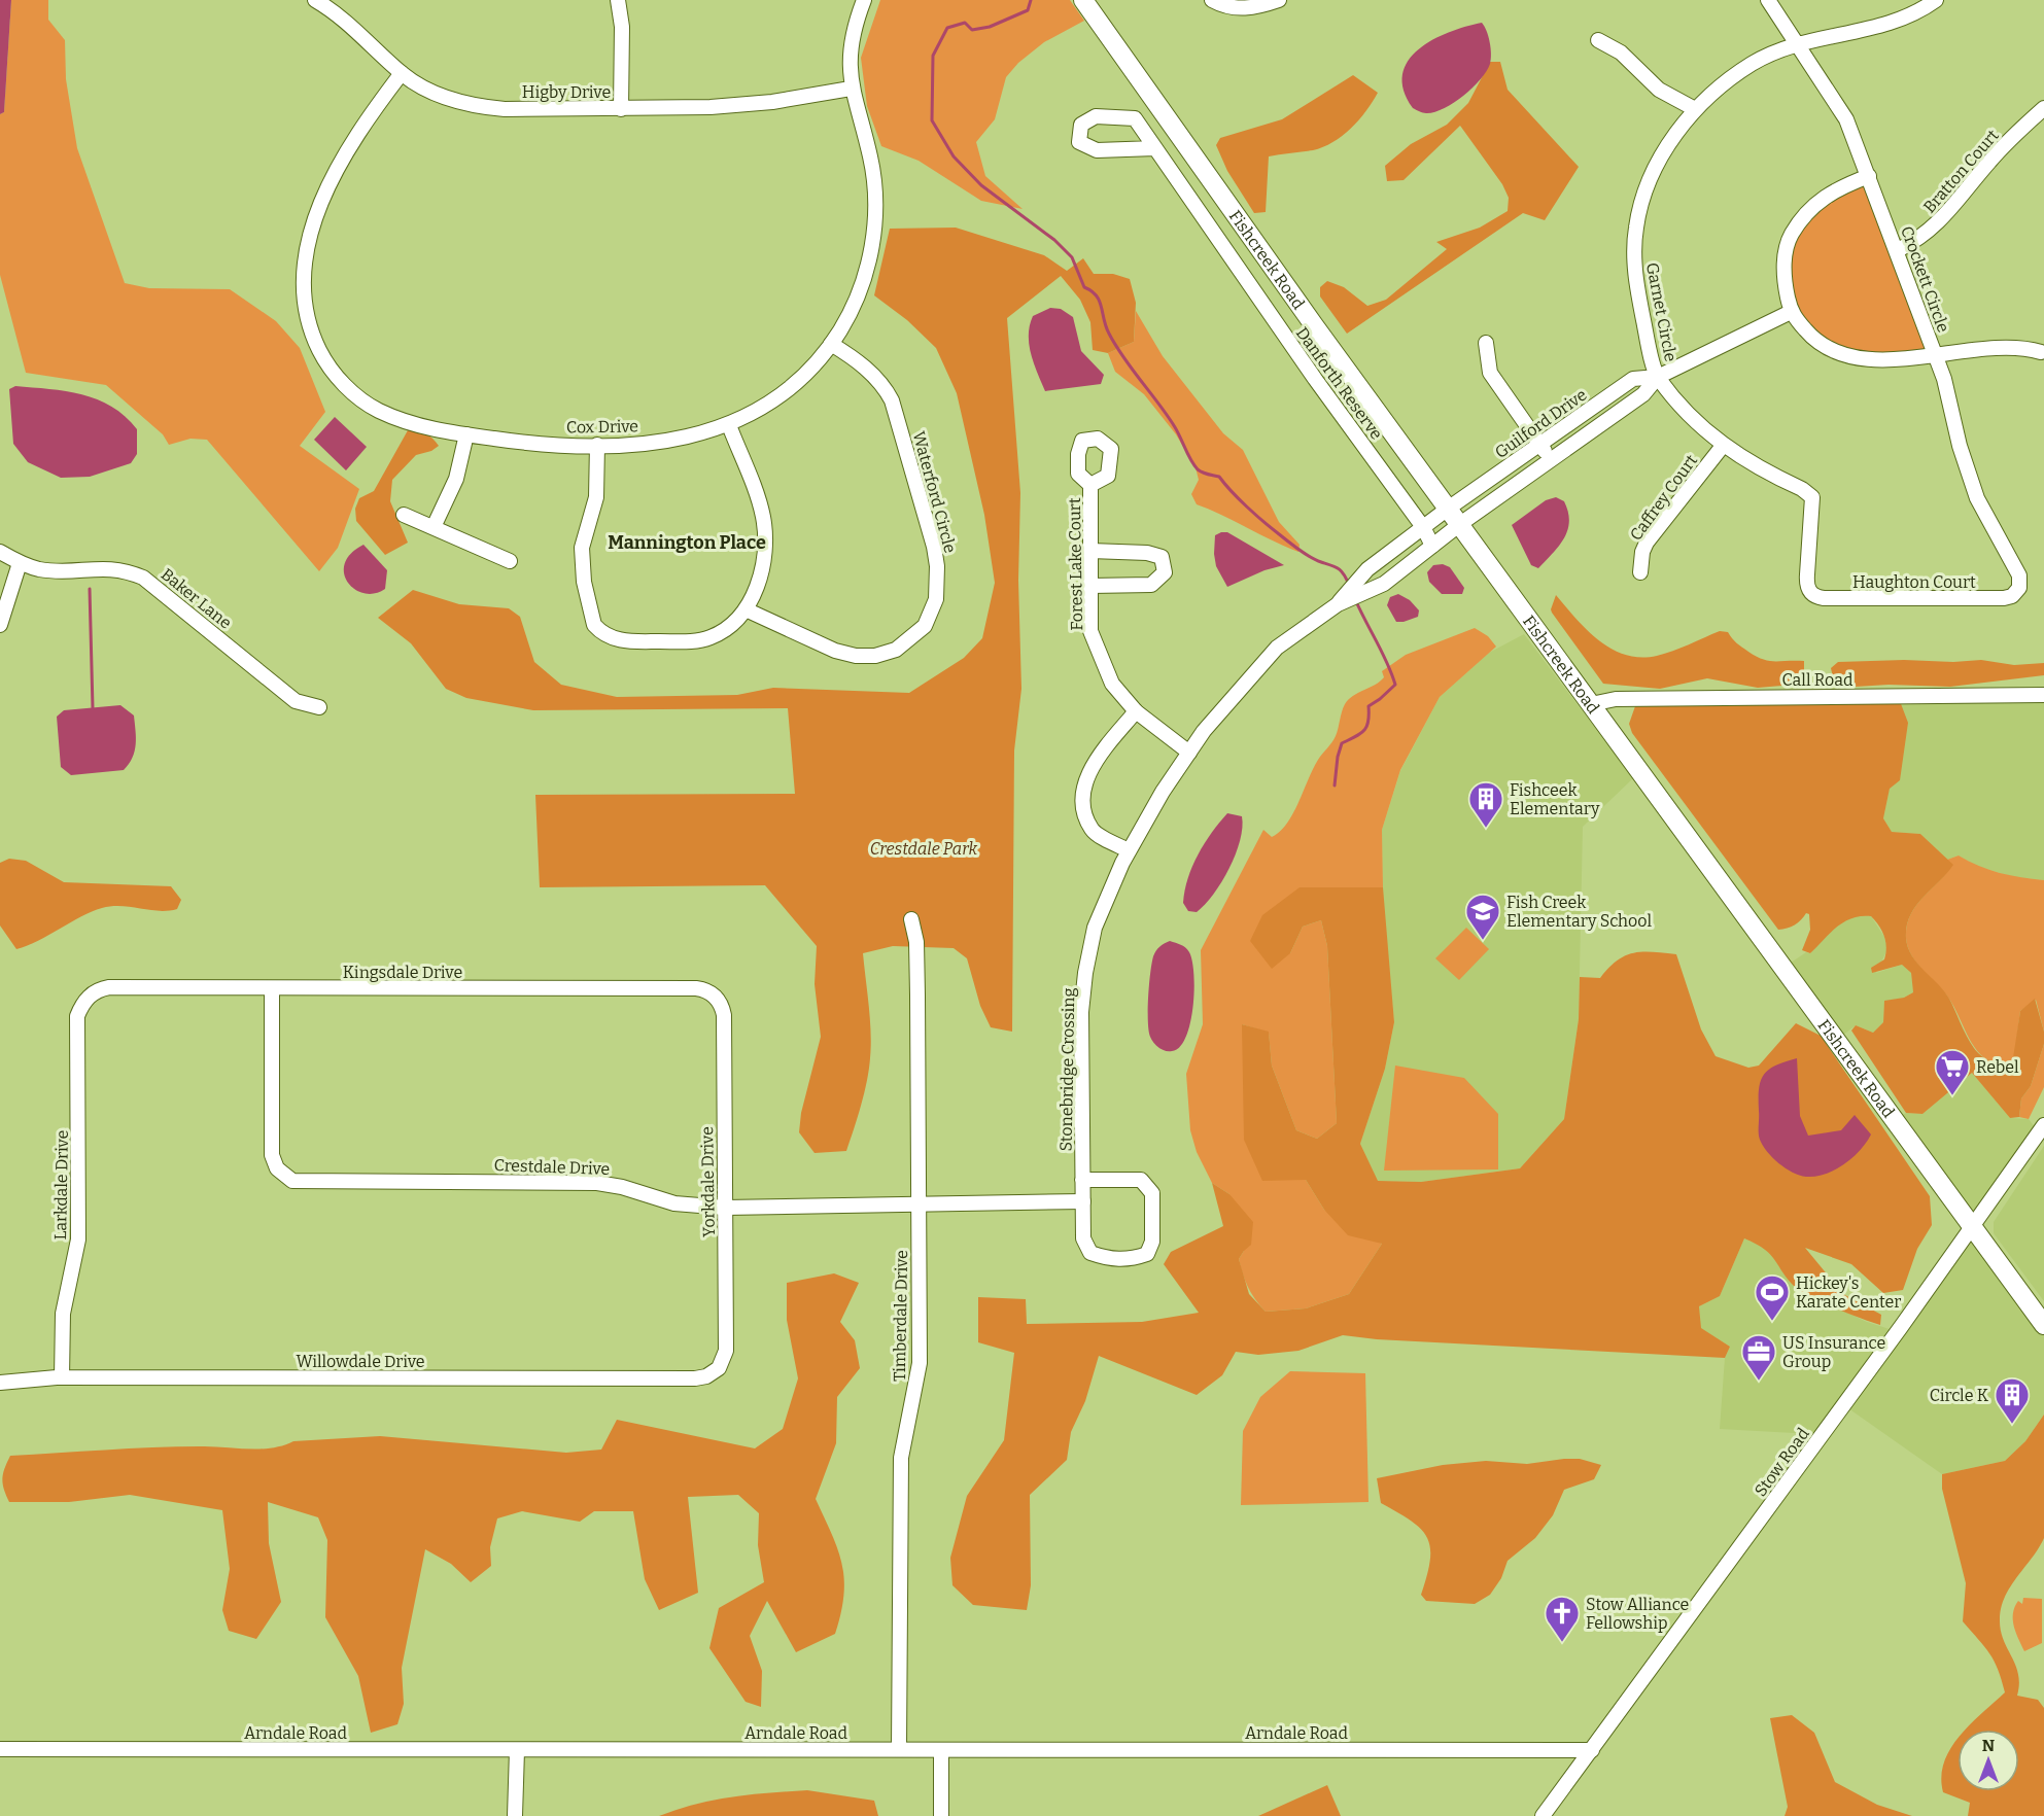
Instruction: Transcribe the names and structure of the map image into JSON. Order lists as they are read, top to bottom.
{
  "streets": {
    "main road": ["Fishcreek Road"],
    "street": [
      "Higby Drive",
      "Bratton Court",
      "Crockett Circle",
      "Garnet Circle",
      "Danforth Reserve",
      "Guilford Drive",
      "Cox Drive",
      "Waterford Circle",
      "Caffrey Court",
      "Forest Lake Court",
      "Haughton Court",
      "Baker Lane",
      "Call Road",
      "Kingsdale Drive",
      "Stonebridge Crossing",
      "Crestdale Drive",
      "Yorkdale Drive",
      "Larkdale Drive",
      "Timberdale Drive",
      "Willowdale Drive",
      "Stow Road",
      "Arndale Road"
    ]
  },
  "crossings": [
    ["Higby Drive", "Cox Drive"],
    ["Bratton Court", "Crockett Circle"],
    ["Fishcreek Road", "Guilford Drive"],
    ["Fishcreek Road", "Call Road"],
    ["Fishcreek Road", "Stonebridge Crossing"],
    ["Fishcreek Road", "Stow Road"],
    ["Crockett Circle", "Garnet Circle"],
    ["Crockett Circle", "Haughton Court"],
    ["Garnet Circle", "Guilford Drive"],
    ["Garnet Circle", "Caffrey Court"],
    ["Garnet Circle", "Haughton Court"],
    ["Danforth Reserve", "Stonebridge Crossing"],
    ["Guilford Drive", "Stonebridge Crossing"],
    ["Cox Drive", "Waterford Circle"],
    ["Forest Lake Court", "Stonebridge Crossing"],
    ["Kingsdale Drive", "Crestdale Drive"],
    ["Kingsdale Drive", "Yorkdale Drive"],
    ["Kingsdale Drive", "Larkdale Drive"],
    ["Stonebridge Crossing", "Crestdale Drive"],
    ["Crestdale Drive", "Yorkdale Drive"],
    ["Crestdale Drive", "Timberdale Drive"],
    ["Yorkdale Drive", "Willowdale Drive"],
    ["Larkdale Drive", "Willowdale Drive"],
    ["Timberdale Drive", "Arndale Road"],
    ["Stow Road", "Arndale Road"]
  ],
  "districts": ["Mannington Place"],
  "parks": ["Crestdale Park"],
  "places": {
    "building": ["Fishceek Elementary", "Circle K"],
    "school or university": ["Fish Creek Elementary School"],
    "supermarket": ["Rebel"],
    "sports": ["Hickey's Karate Center"],
    "office": ["US Insurance Group"],
    "church": ["Stow Alliance Fellowship"]
  },
  "north": "top"
}
